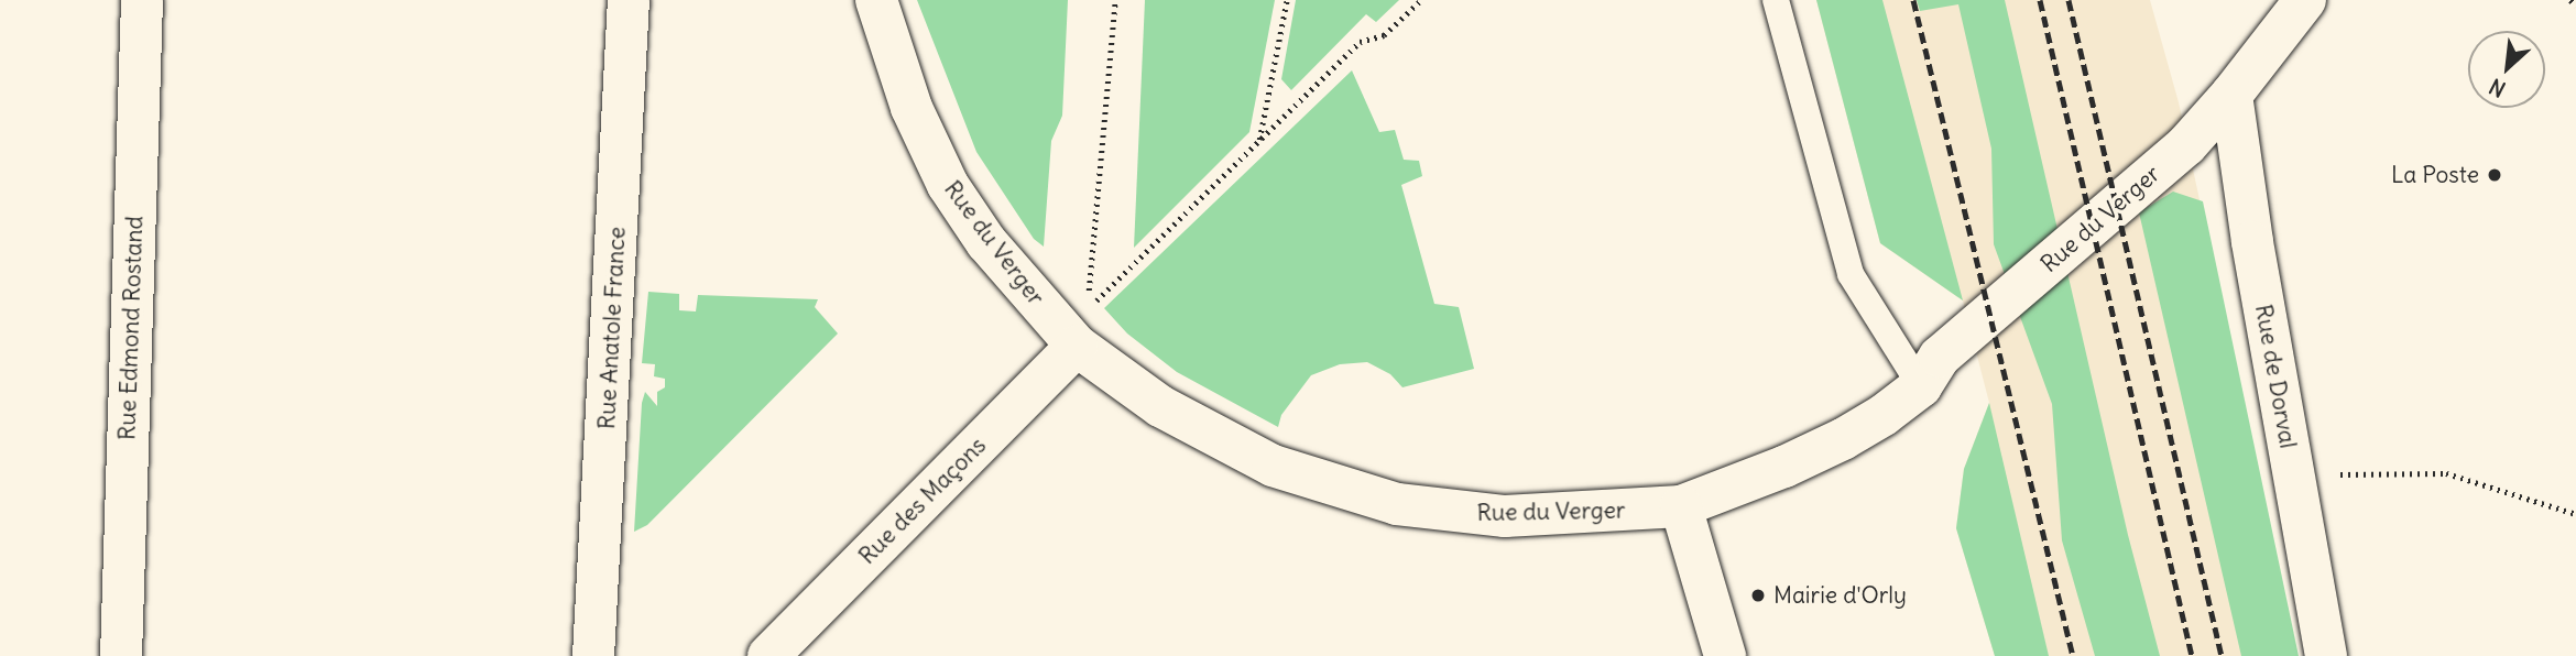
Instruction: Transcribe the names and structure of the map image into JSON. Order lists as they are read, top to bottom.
{
  "streets": {
    "street": [
      "Rue du Verger",
      "Rue Edmond Rostand",
      "Rue Anatole France",
      "Rue de Dorval",
      "Rue des Maçons"
    ]
  },
  "crossings": [
    ["Rue du Verger", "Rue de Dorval"],
    ["Rue du Verger", "Rue des Maçons"]
  ],
  "places": ["La Poste", "Mairie d'Orly"],
  "north": "bottom left"
}
